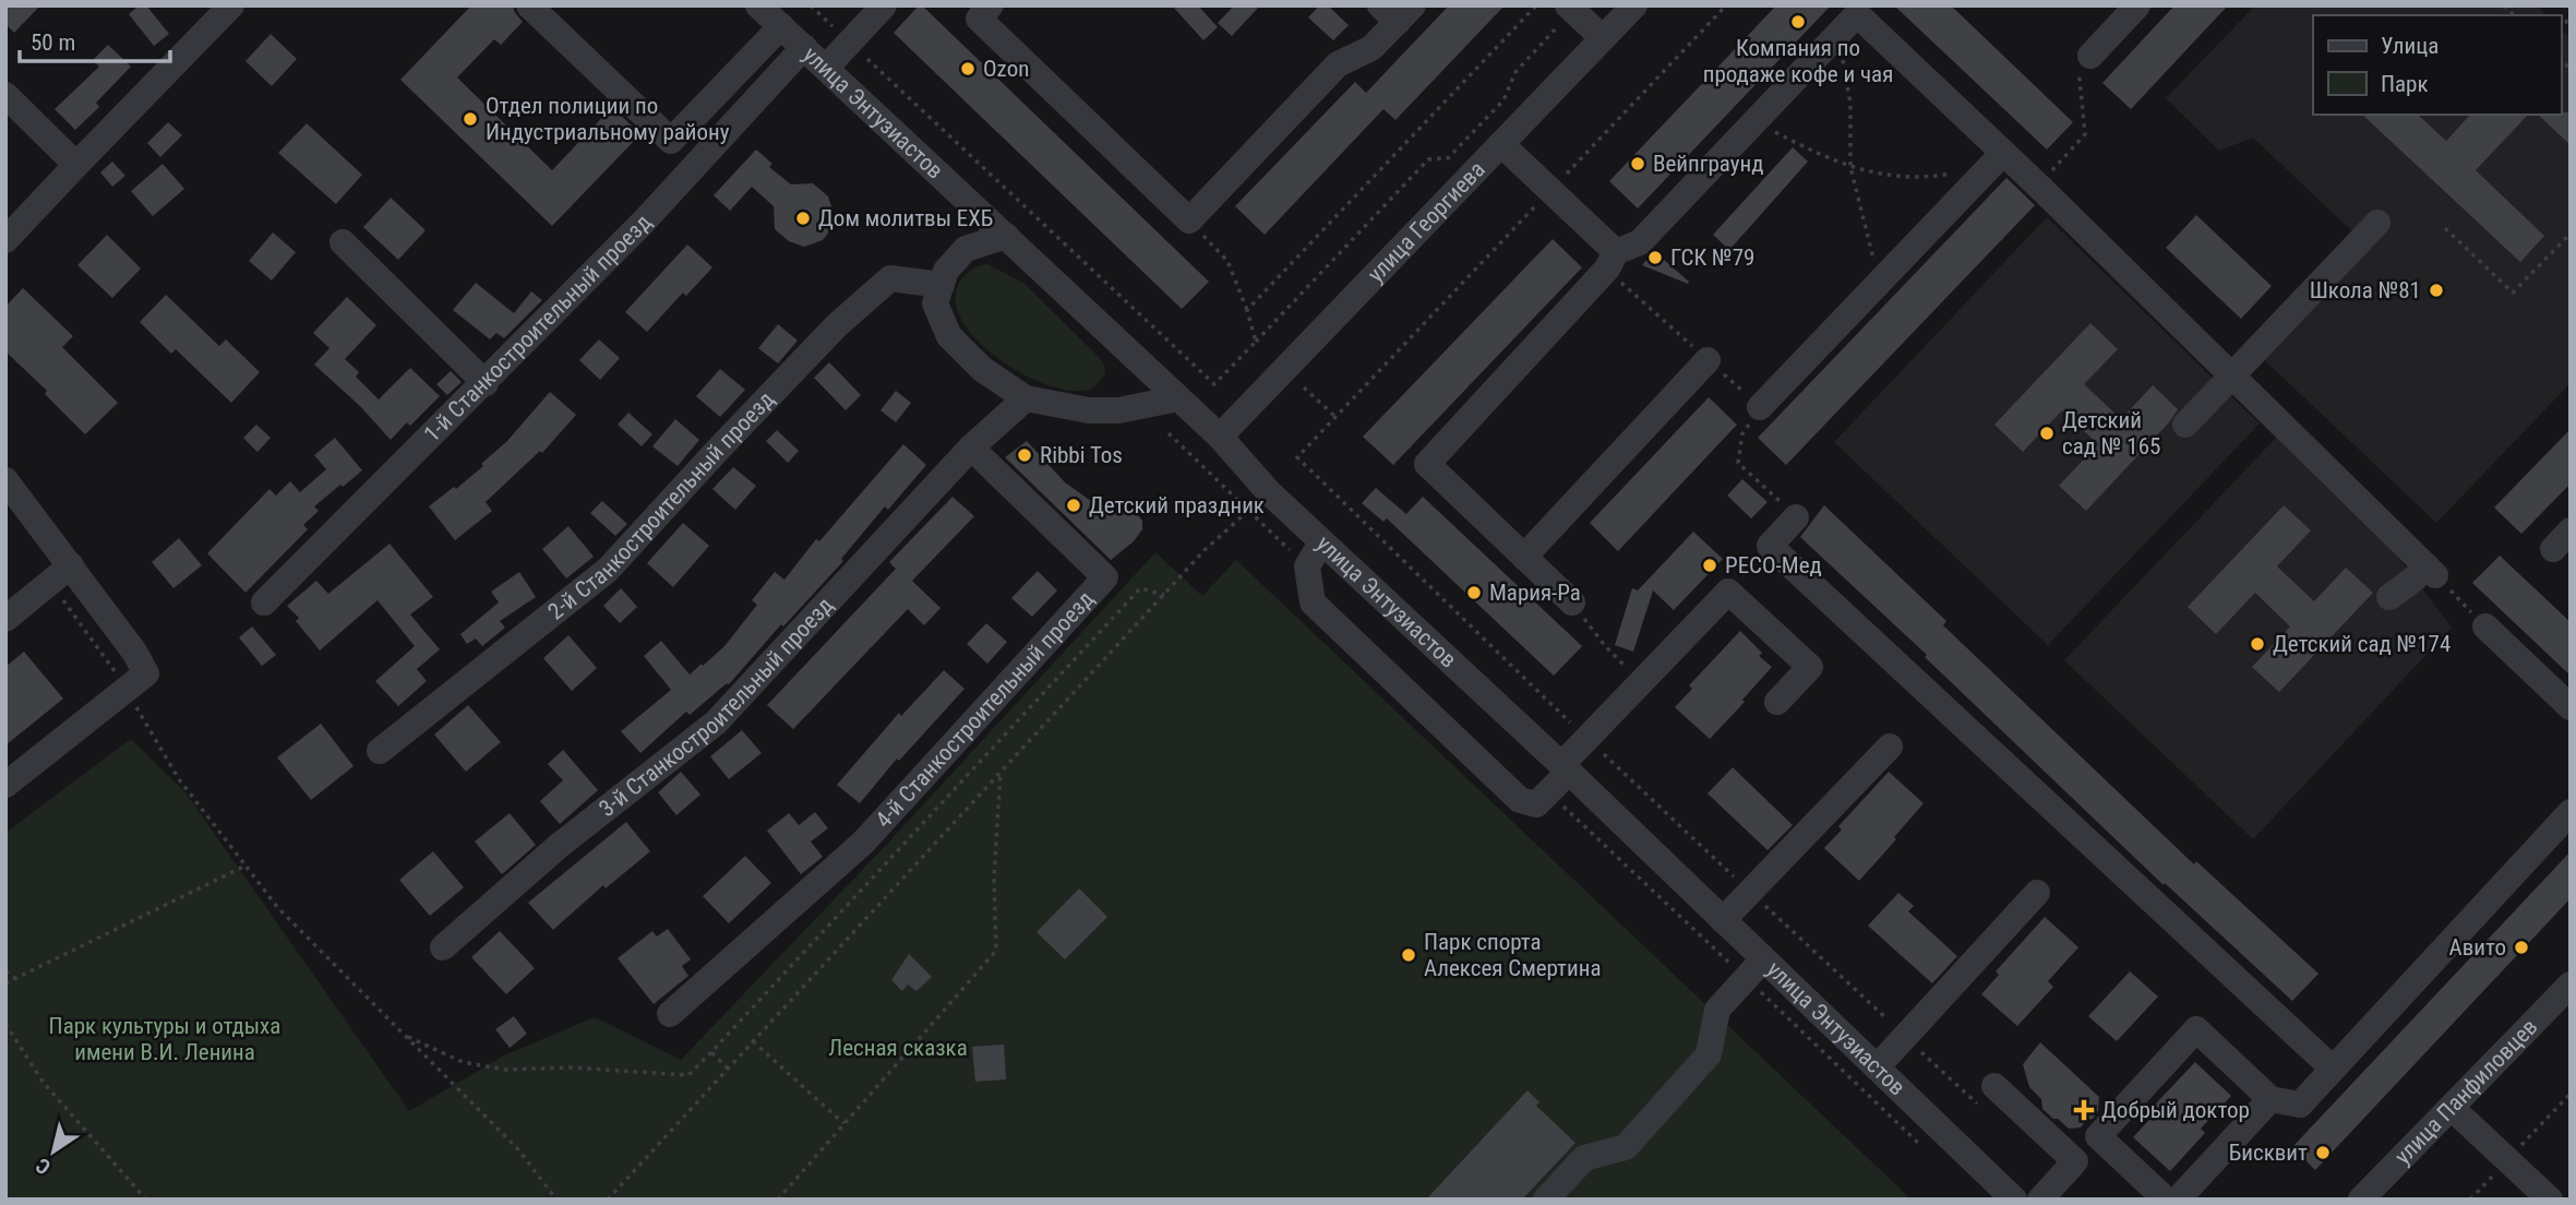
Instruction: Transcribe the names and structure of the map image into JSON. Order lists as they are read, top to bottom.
{
  "streets": {
    "street": [
      "улица Энтузиастов",
      "улица Георгиева",
      "1-й Станкостроительный проезд",
      "2-й Станкостроительный проезд",
      "3-й Станкостроительный проезд",
      "4-й Станкостроительный проезд",
      "улица Панфиловцев"
    ]
  },
  "crossings": [
    ["улица Энтузиастов", "улица Георгиева"],
    ["улица Энтузиастов", "1-й Станкостроительный проезд"],
    ["3-й Станкостроительный проезд", "4-й Станкостроительный проезд"]
  ],
  "parks": ["Парк культуры и отдыха имени В.И. Ленина", "Лесная сказка"],
  "places": {
    "other": [
      "Компания по продаже кофе и чая",
      "Ozon",
      "Отдел полиции по Индустриальному району",
      "Вейпграунд",
      "Дом молитвы ЕХБ",
      "ГСК №79",
      "Школа №81",
      "Детский сад № 165",
      "Ribbi Tos",
      "Детский праздник",
      "РЕСО-Мед",
      "Мария-Ра",
      "Детский сад №174",
      "Авито",
      "Парк спорта Алексея Смертина",
      "Бисквит"
    ],
    "health": ["Добрый доктор"]
  },
  "legend": ["Улица", "Парк"],
  "scale_bar": "50 m",
  "north": "bottom left"
}
